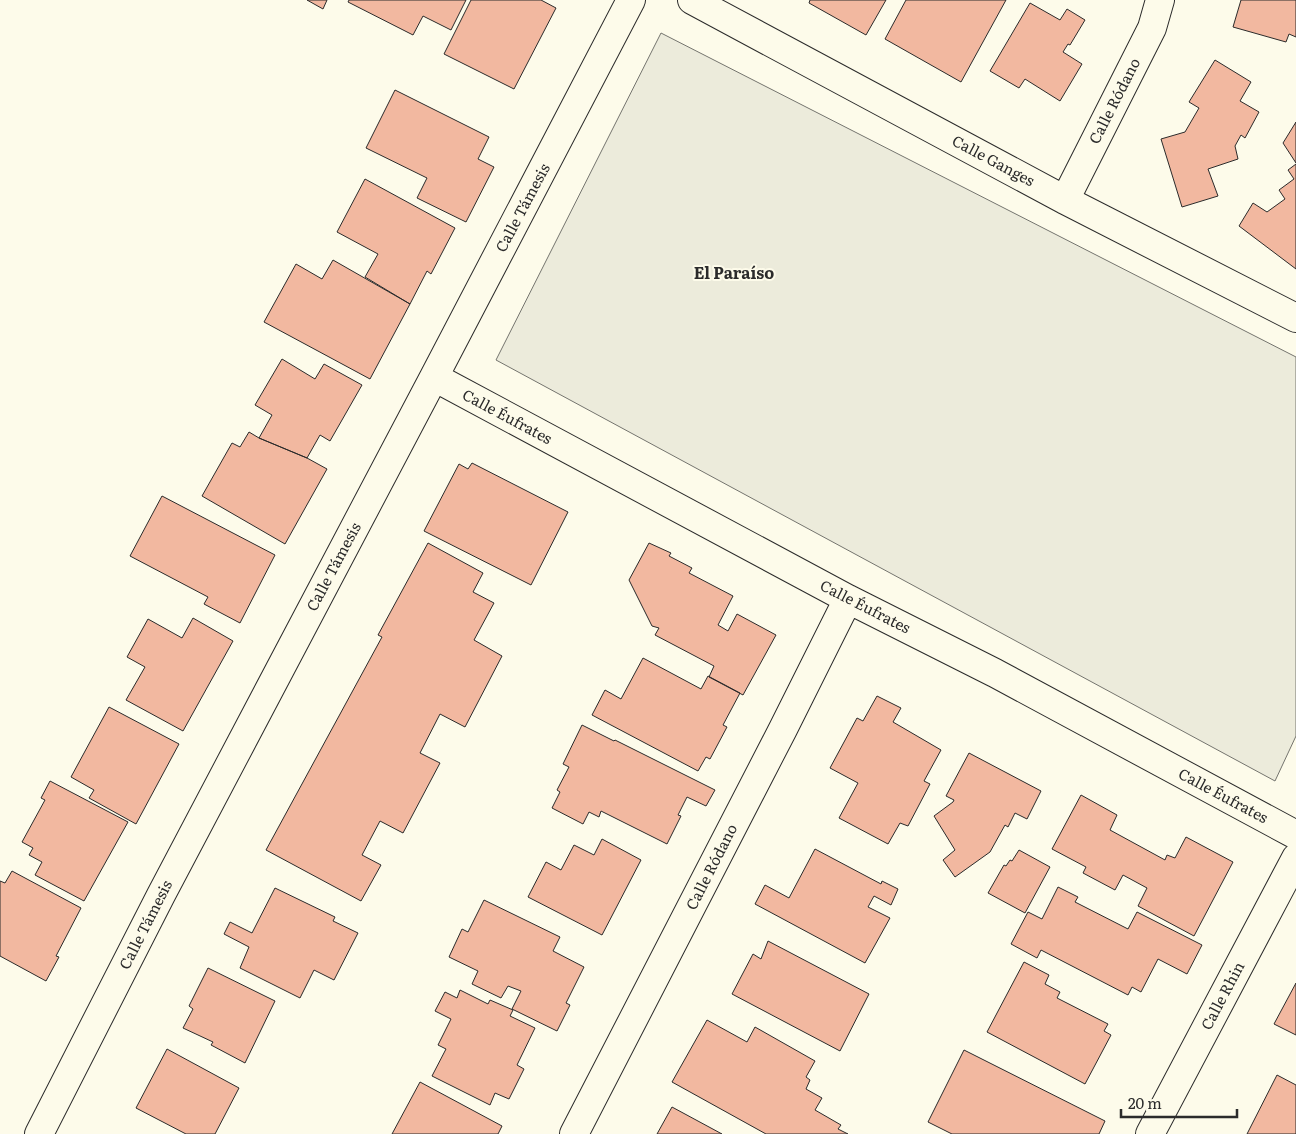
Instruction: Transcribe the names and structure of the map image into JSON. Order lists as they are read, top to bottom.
{
  "streets": {
    "street": [
      "Calle Ródano",
      "Calle Ganges",
      "Calle Támesis",
      "Calle Éufrates",
      "Calle Rhin"
    ]
  },
  "crossings": [
    ["Calle Ródano", "Calle Ganges"],
    ["Calle Ródano", "Calle Éufrates"],
    ["Calle Támesis", "Calle Éufrates"]
  ],
  "districts": ["El Paraíso"],
  "scale_bar": "20 m"
}
